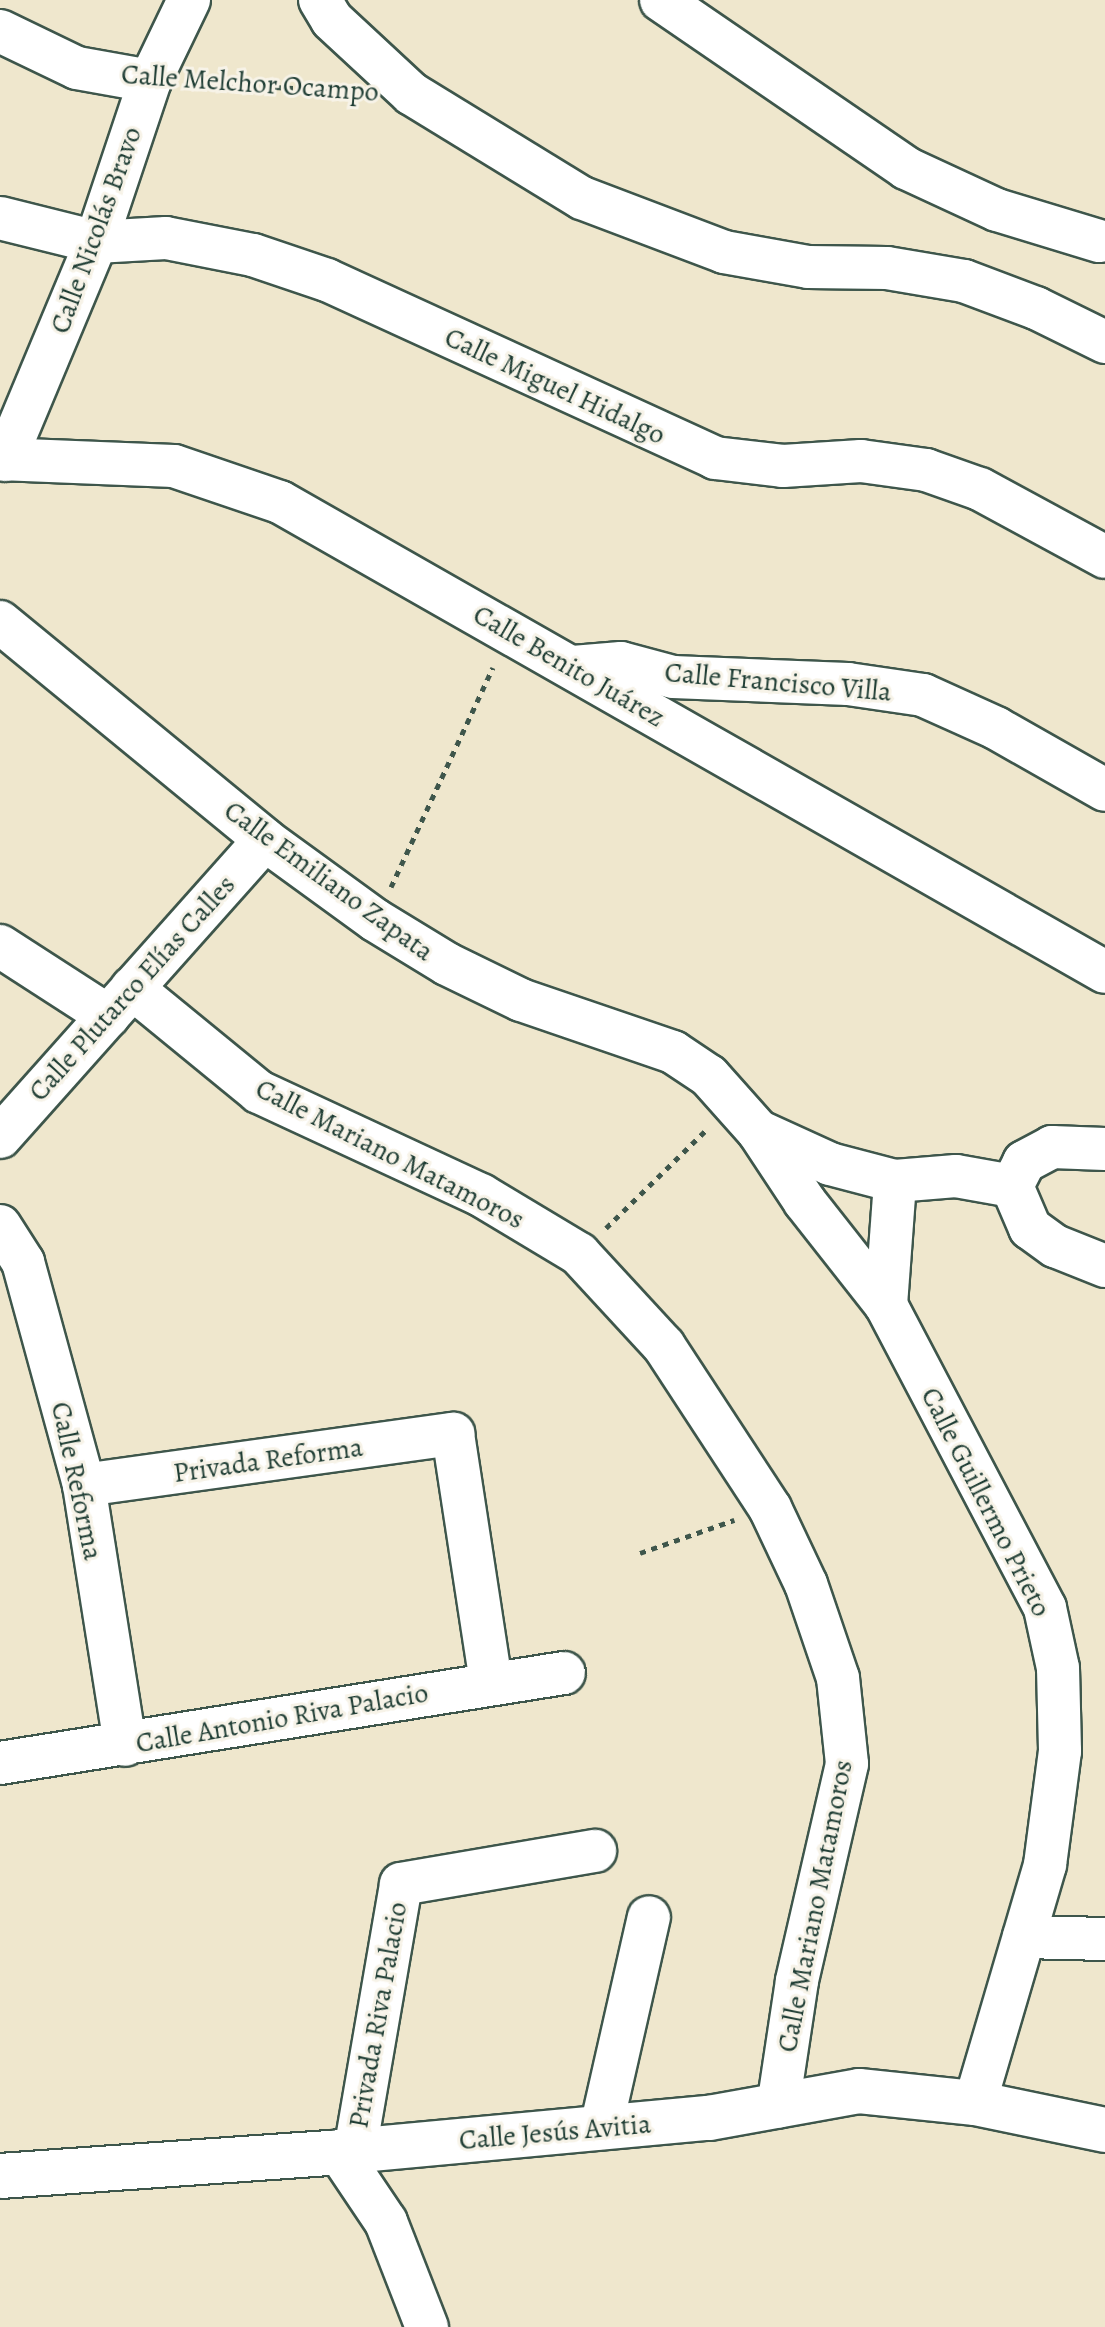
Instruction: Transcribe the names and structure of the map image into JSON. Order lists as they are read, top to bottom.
{
  "streets": {
    "street": [
      "Calle Melchor Ocampo",
      "Calle Nicolás Bravo",
      "Calle Miguel Hidalgo",
      "Calle Benito Juárez",
      "Calle Francisco Villa",
      "Calle Emiliano Zapata",
      "Calle Plutarco Elías Calles",
      "Calle Mariano Matamoros",
      "Privada Reforma",
      "Calle Reforma",
      "Calle Guillermo Prieto",
      "Calle Antonio Riva Palacio",
      "Privada Riva Palacio",
      "Calle Jesús Avitia"
    ]
  },
  "crossings": [
    ["Calle Melchor Ocampo", "Calle Nicolás Bravo"],
    ["Calle Nicolás Bravo", "Calle Miguel Hidalgo"],
    ["Calle Nicolás Bravo", "Calle Benito Juárez"],
    ["Calle Benito Juárez", "Calle Francisco Villa"],
    ["Calle Emiliano Zapata", "Calle Plutarco Elías Calles"],
    ["Calle Emiliano Zapata", "Calle Guillermo Prieto"],
    ["Calle Plutarco Elías Calles", "Calle Mariano Matamoros"],
    ["Calle Mariano Matamoros", "Calle Jesús Avitia"],
    ["Privada Reforma", "Calle Reforma"],
    ["Privada Reforma", "Calle Antonio Riva Palacio"],
    ["Calle Reforma", "Calle Antonio Riva Palacio"],
    ["Calle Guillermo Prieto", "Calle Jesús Avitia"],
    ["Privada Riva Palacio", "Calle Jesús Avitia"]
  ]
}
